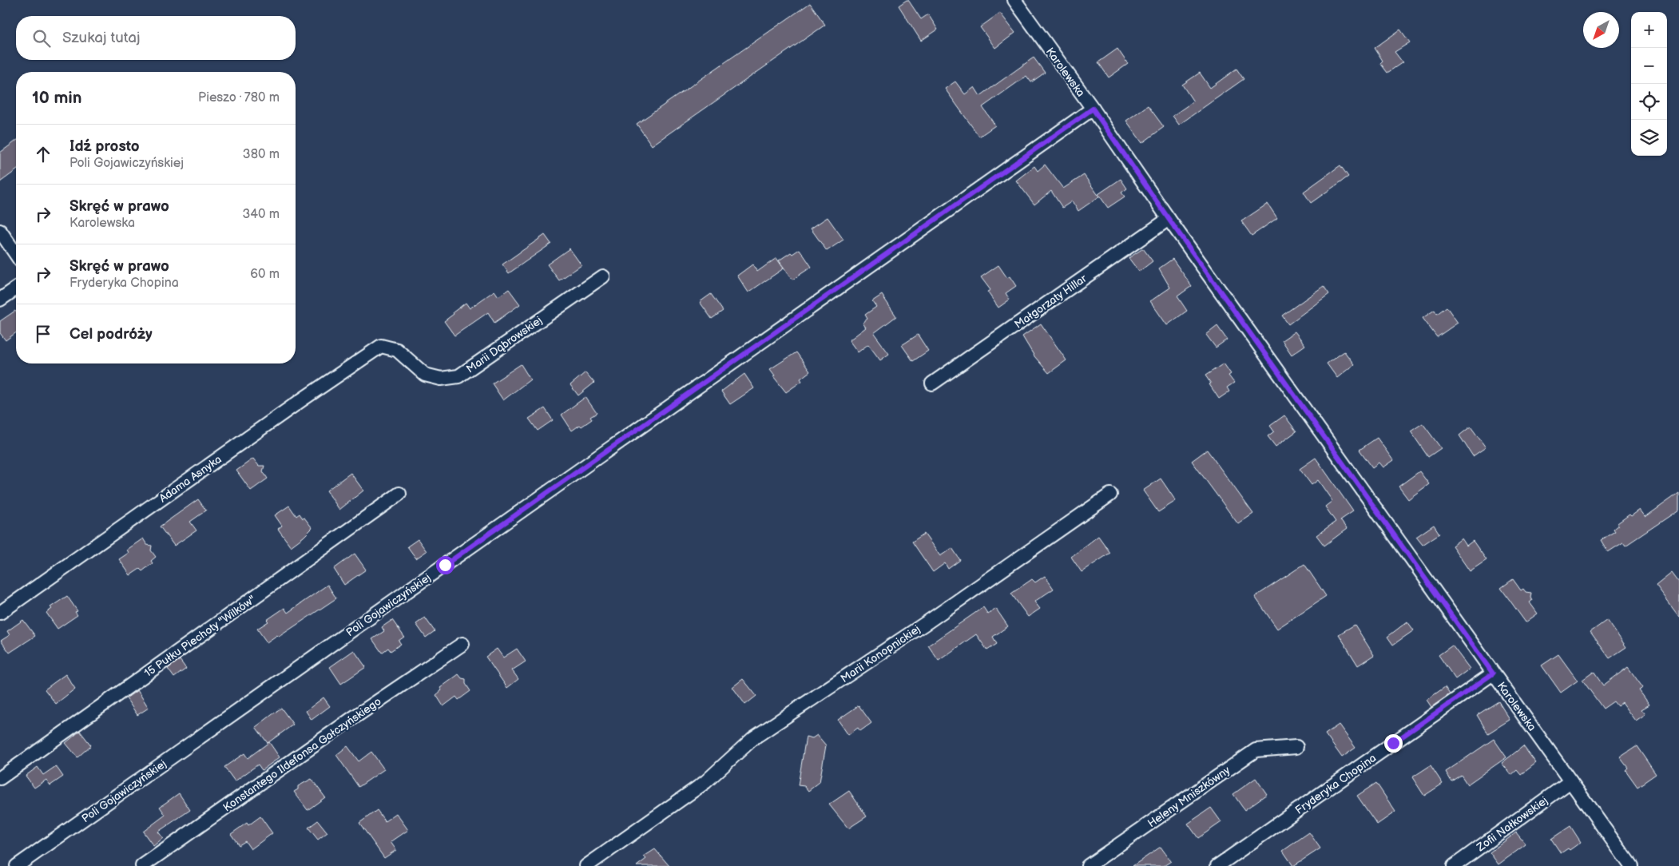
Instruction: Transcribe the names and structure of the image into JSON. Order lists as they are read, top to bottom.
{
  "streets": {
    "street": [
      "Karolewska",
      "Małgorzaty Hillar",
      "Marii Dąbrowskiej",
      "Adama Asnyka",
      "Poli Gojawiczyńskiej",
      "15 Pułku Piechoty \"Wilków\"",
      "Marii Konopnickiej",
      "Konstantego Ildefonsa Gałczyńskiego",
      "Fryderyka Chopina",
      "Heleny Mniszkówny",
      "Zofii Nałkowskiej"
    ]
  },
  "crossings": [
    ["Karolewska", "Małgorzaty Hillar"],
    ["Karolewska", "Poli Gojawiczyńskiej"],
    ["Karolewska", "Fryderyka Chopina"],
    ["Karolewska", "Zofii Nałkowskiej"],
    ["Marii Dąbrowskiej", "Adama Asnyka"]
  ],
  "north": "bottom left",
  "page": {
    "map_buttons": ["+", "−"],
    "search": "Szukaj tutaj",
    "heading": ["10 min", "Pieszo · 780 m"],
    "list": [
      ["Idź prosto", "Poli Gojawiczyńskiej", "380 m"],
      ["Skręć w prawo", "Karolewska", "340 m"],
      ["Skręć w prawo", "Fryderyka Chopina", "60 m"],
      "Cel podróży"
    ]
  }
}
